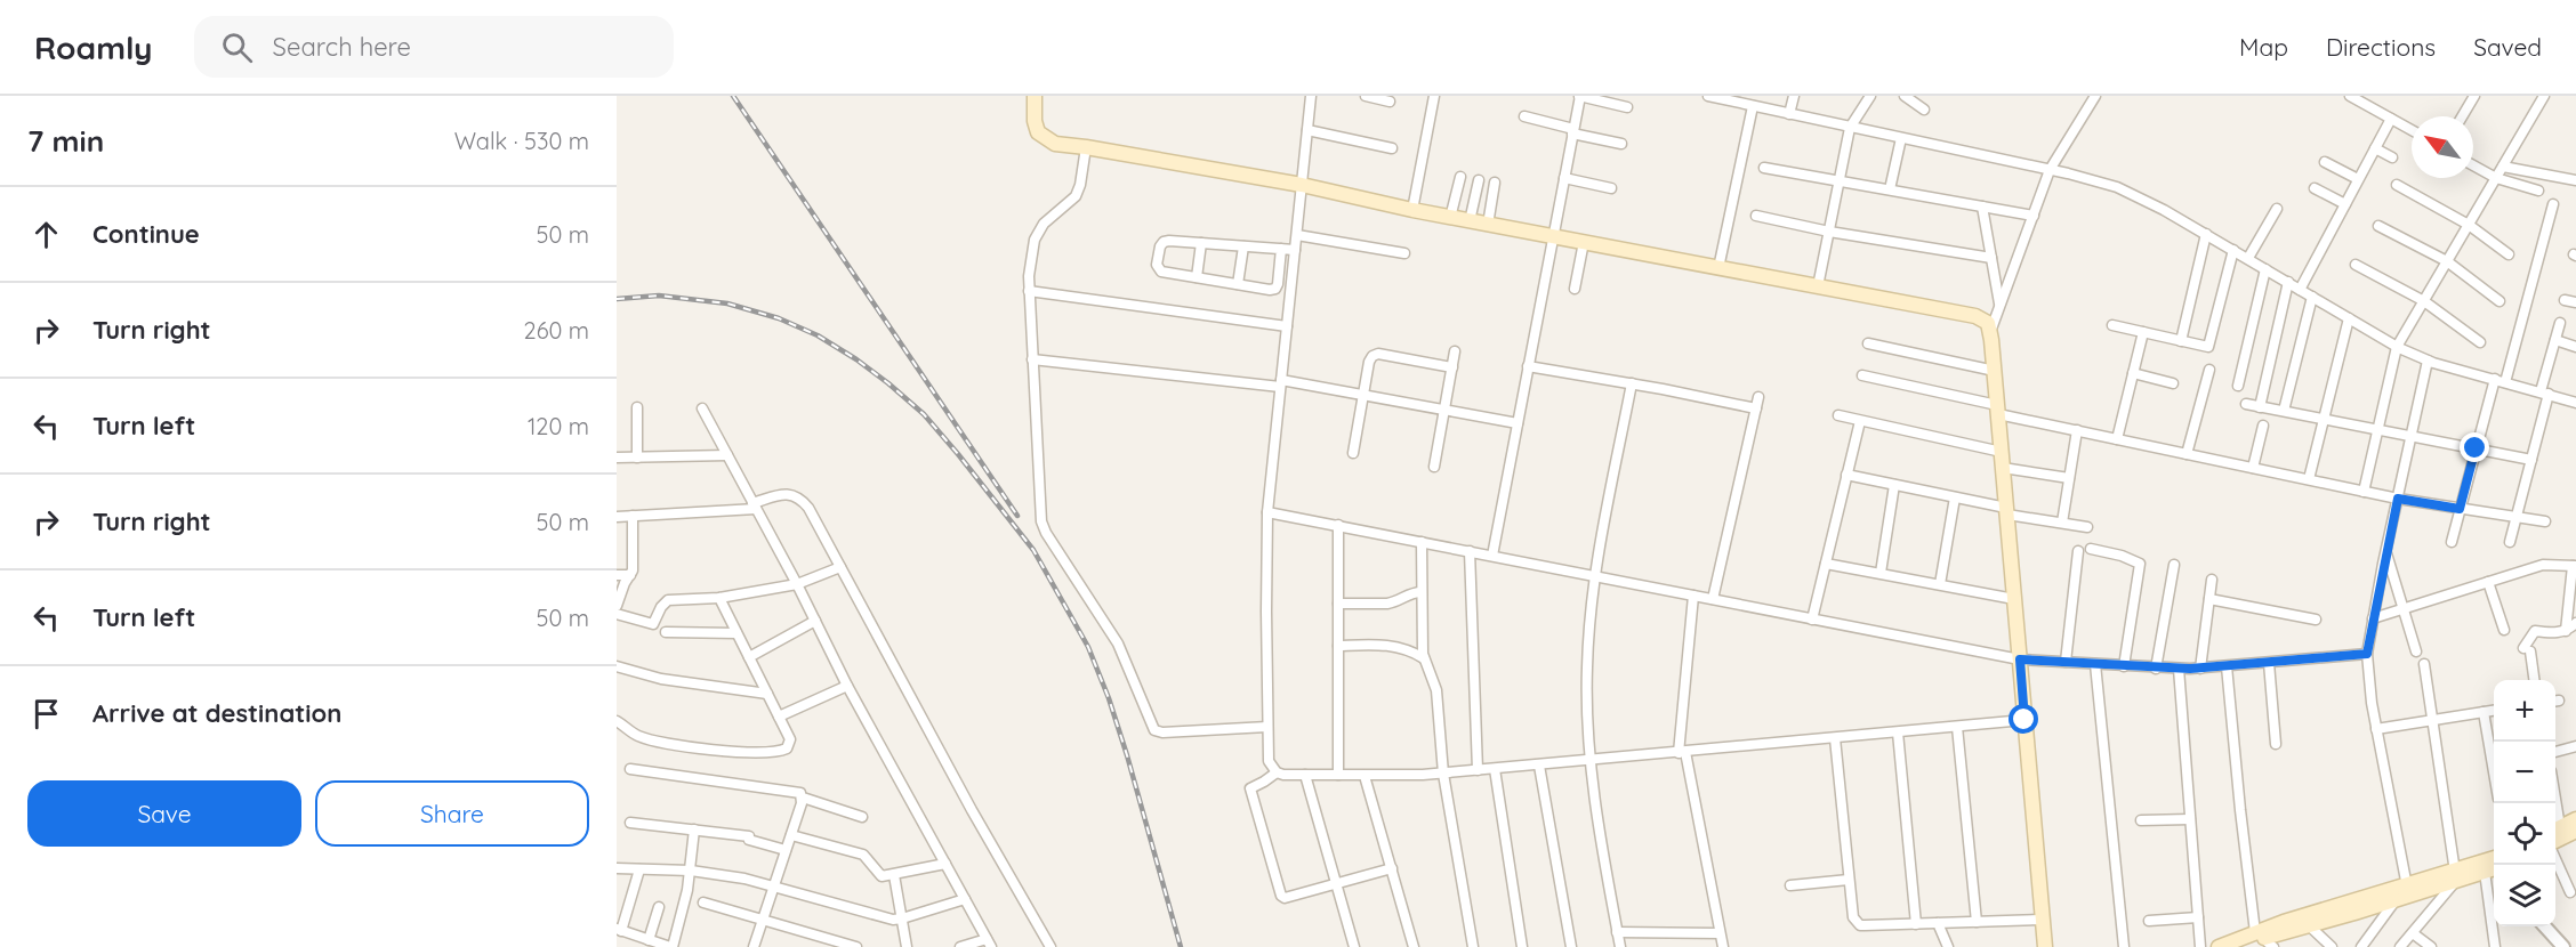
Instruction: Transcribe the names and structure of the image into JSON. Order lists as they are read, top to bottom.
{
  "north": "top left",
  "page": {
    "header": "Roamly",
    "search": "Search here",
    "nav": ["Map", "Directions", "Saved"],
    "heading": ["7 min", "Walk · 530 m"],
    "list": [
      ["Continue", "50 m"],
      ["Turn right", "260 m"],
      ["Turn left", "120 m"],
      ["Turn right", "50 m"],
      ["Turn left", "50 m"],
      "Arrive at destination"
    ],
    "map_buttons": ["+", "−"],
    "buttons": ["Save", "Share"]
  }
}
